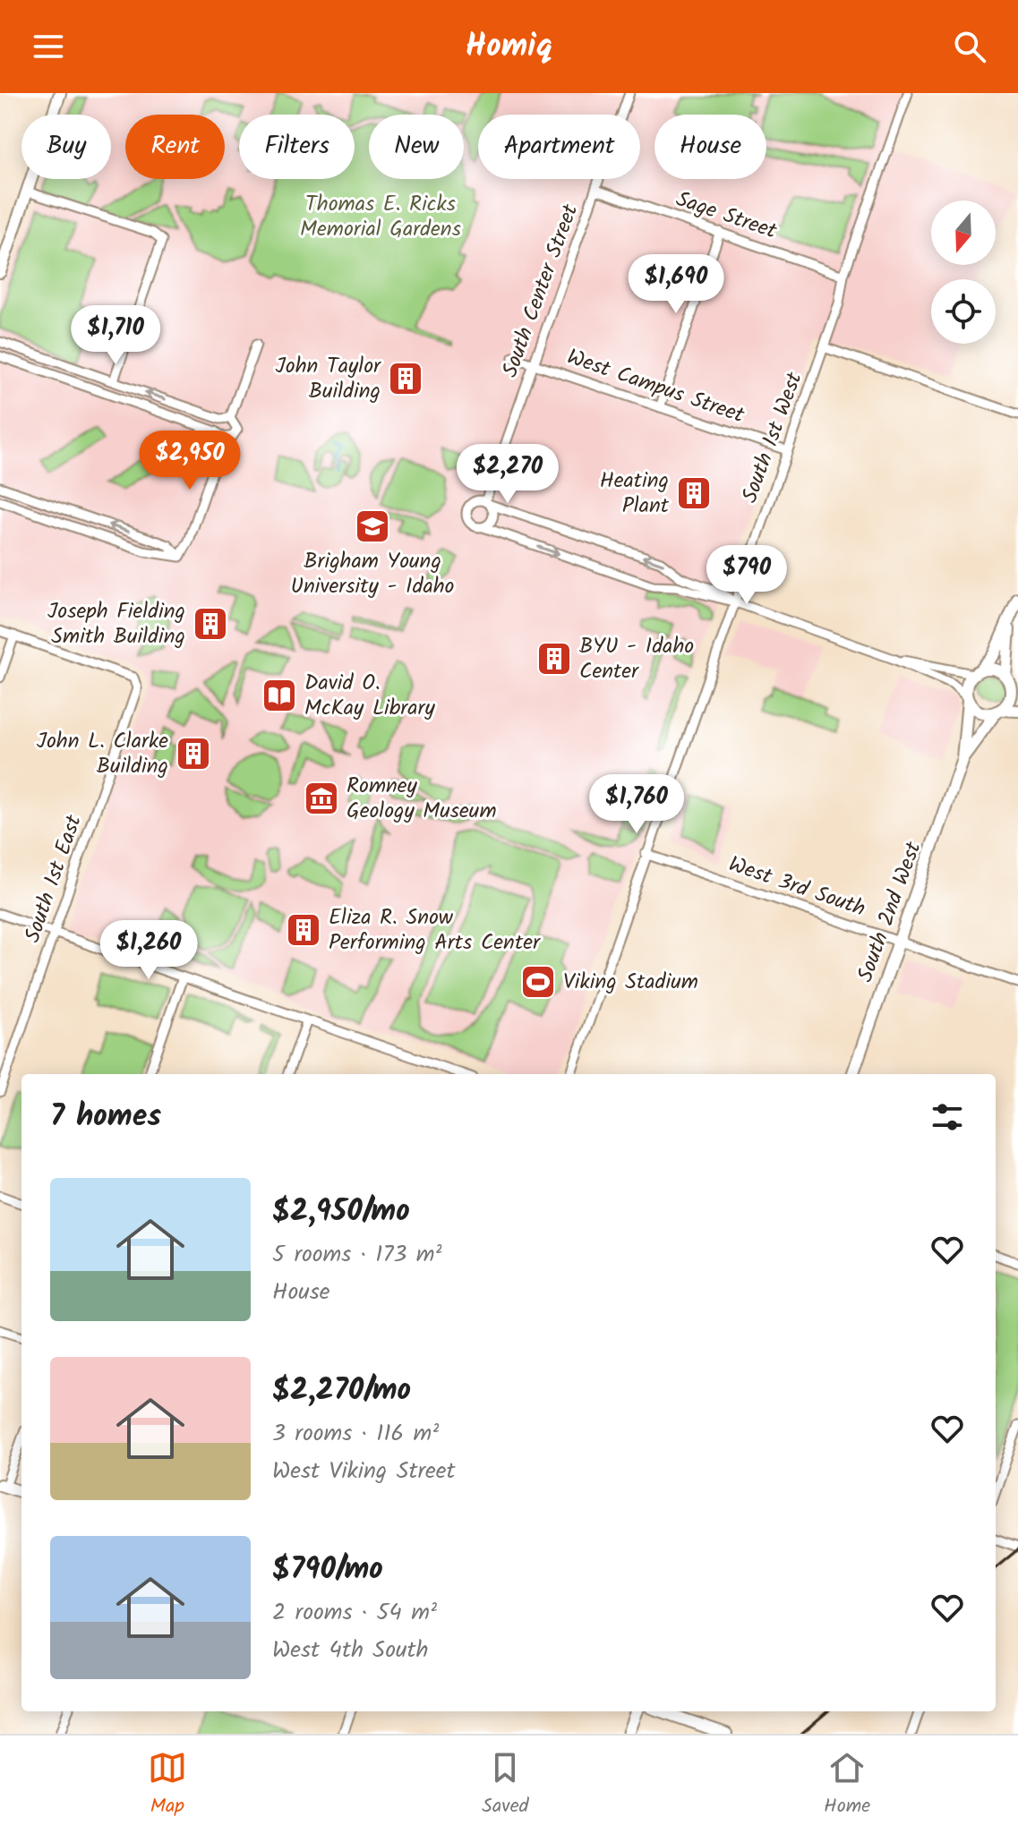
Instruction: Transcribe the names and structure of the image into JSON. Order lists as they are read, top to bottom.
{
  "streets": {
    "main road": ["South 2nd West"],
    "street": [
      "Sage Street",
      "South Center Street",
      "West Campus Street",
      "South 1st West",
      "South 1st East",
      "West 3rd South"
    ]
  },
  "crossings": [
    ["Sage Street", "South Center Street"],
    ["Sage Street", "South 1st West"],
    ["South Center Street", "West Campus Street"],
    ["West Campus Street", "South 1st West"],
    ["South 1st West", "West 3rd South"],
    ["West 3rd South", "South 2nd West"]
  ],
  "parks": ["Thomas E. Ricks Memorial Gardens"],
  "places": {
    "building": [
      "John Taylor Building",
      "Heating Plant",
      "Joseph Fielding Smith Building",
      "BYU - Idaho Center",
      "John L. Clarke Building",
      "Eliza R. Snow Performing Arts Center"
    ],
    "school or university": ["Brigham Young University - Idaho"],
    "library": ["David O. McKay Library"],
    "museum": ["Romney Geology Museum"],
    "sports": ["Viking Stadium"]
  },
  "north": "bottom",
  "page": {
    "header": "Homiq",
    "chip": [
      "Buy",
      "Rent",
      "Filters",
      "New",
      "Apartment",
      "House"
    ],
    "price": [
      "$1,690",
      "$1,710",
      "$2,950",
      "$2,270",
      "$790",
      "$1,760",
      "$1,260"
    ],
    "heading": "7 homes",
    "list": [
      {
        "name": "$2,950/mo",
        "note": "5 rooms · 173 m² · House"
      },
      {
        "name": "$2,270/mo",
        "note": "3 rooms · 116 m² · West Viking Street"
      },
      {
        "name": "$790/mo",
        "note": "2 rooms · 54 m² · West 4th South"
      }
    ],
    "tabs": ["Map", "Saved", "Home"]
  }
}
